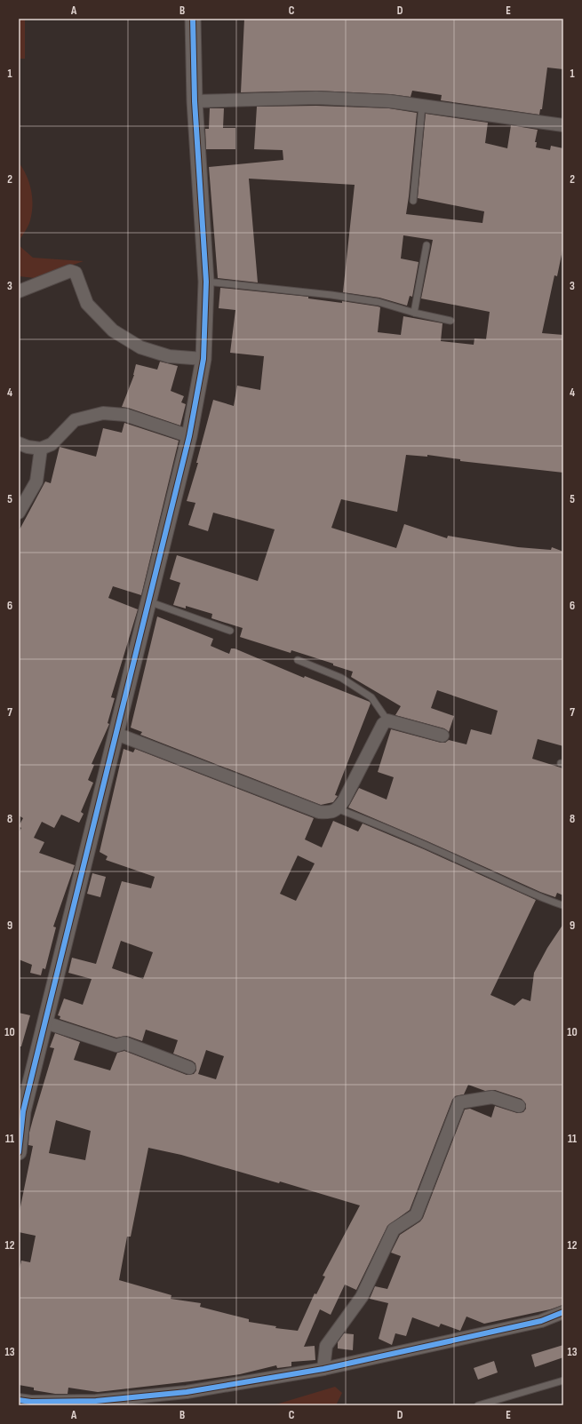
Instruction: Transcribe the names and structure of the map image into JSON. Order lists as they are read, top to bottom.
{
  "grid": {
    "columns": [
      "A",
      "B",
      "C",
      "D",
      "E"
    ],
    "rows": [
      "1",
      "2",
      "3",
      "4",
      "5",
      "6",
      "7",
      "8",
      "9",
      "10",
      "11",
      "12",
      "13"
    ]
  }
}
